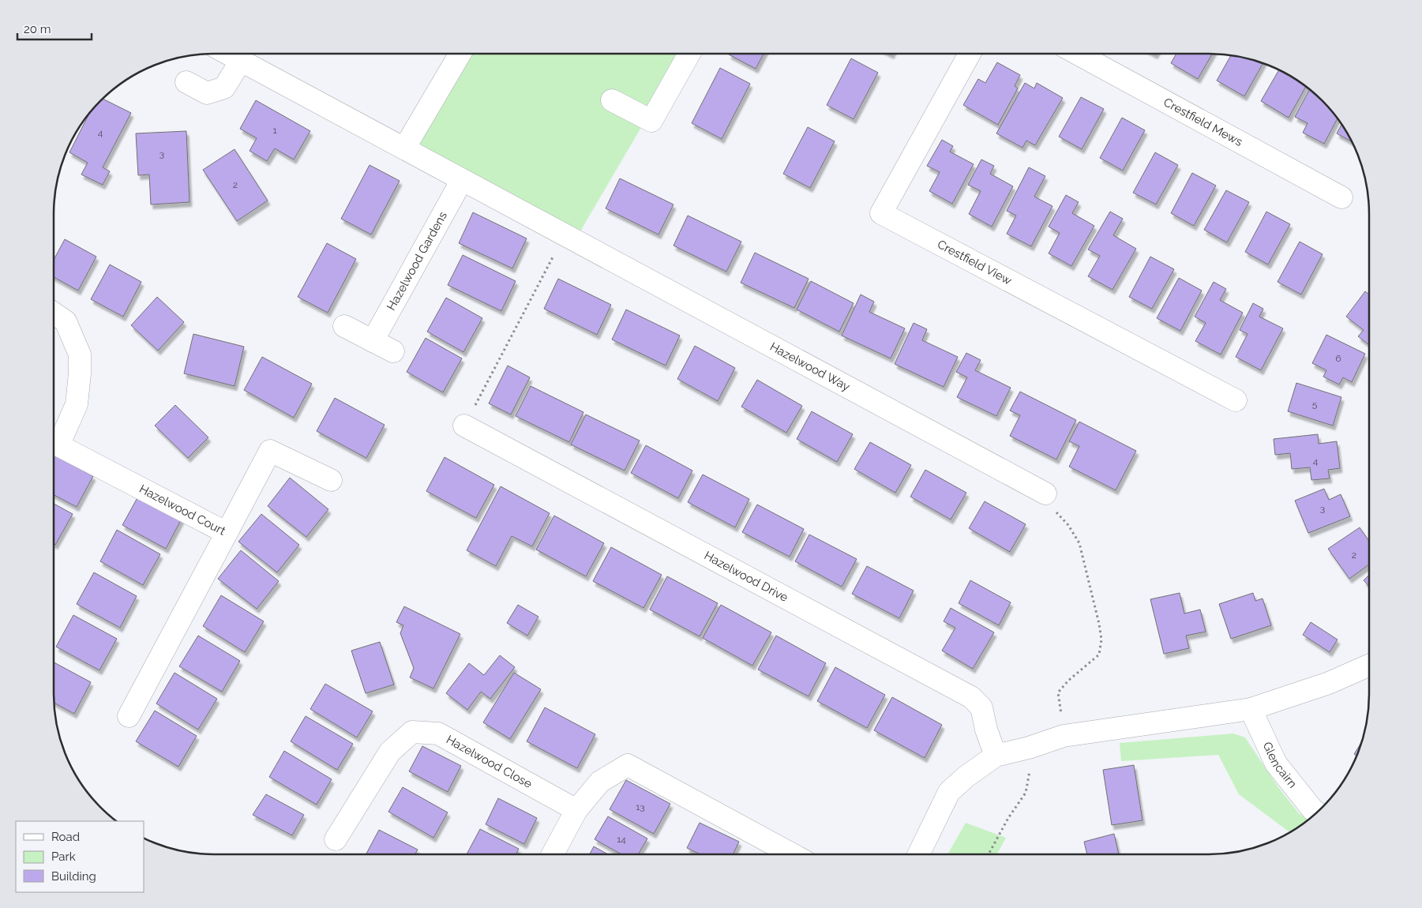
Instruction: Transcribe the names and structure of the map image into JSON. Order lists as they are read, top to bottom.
{
  "streets": {
    "street": [
      "Crestfield Mews",
      "Hazelwood Gardens",
      "Crestfield View",
      "Hazelwood Way",
      "Hazelwood Court",
      "Hazelwood Drive",
      "Hazelwood Close",
      "Glencairn"
    ]
  },
  "crossings": [
    ["Hazelwood Gardens", "Hazelwood Way"]
  ],
  "house_numbers": [
    "1",
    "4",
    "3",
    "2",
    "6",
    "5",
    "4",
    "3",
    "2",
    "13",
    "14"
  ],
  "legend": ["Road", "Park", "Building"],
  "scale_bar": "20 m"
}
